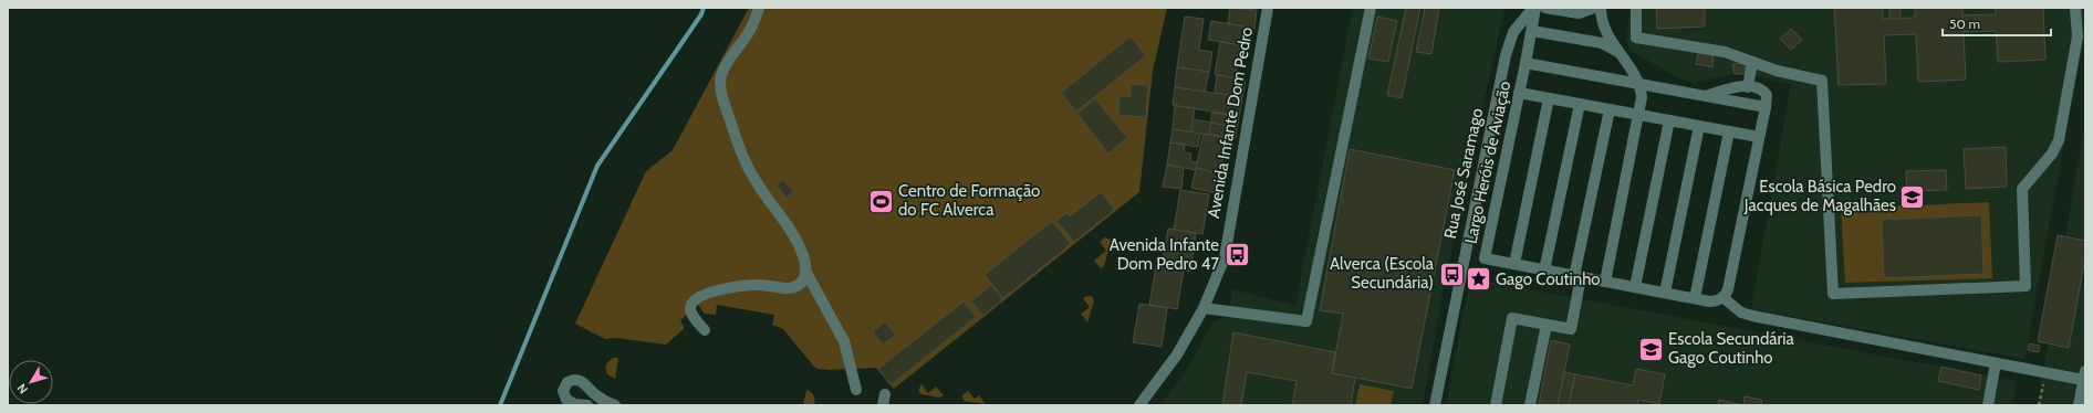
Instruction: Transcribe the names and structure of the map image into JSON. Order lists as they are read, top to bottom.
{
  "streets": {
    "street": ["Avenida Infante Dom Pedro", "Largo Heróis de Aviação", "Rua José Saramago"]
  },
  "crossings": [
    ["Largo Heróis de Aviação", "Rua José Saramago"]
  ],
  "places": {
    "school or university": ["Escola Básica Pedro Jacques de Magalhães", "Escola Secundária Gago Coutinho"],
    "sports": ["Centro de Formação do FC Alverca"],
    "bus stop": ["Avenida Infante Dom Pedro 47", "Alverca (Escola Secundária)"],
    "place": ["Gago Coutinho"]
  },
  "scale_bar": "50 m",
  "north": "bottom left"
}
